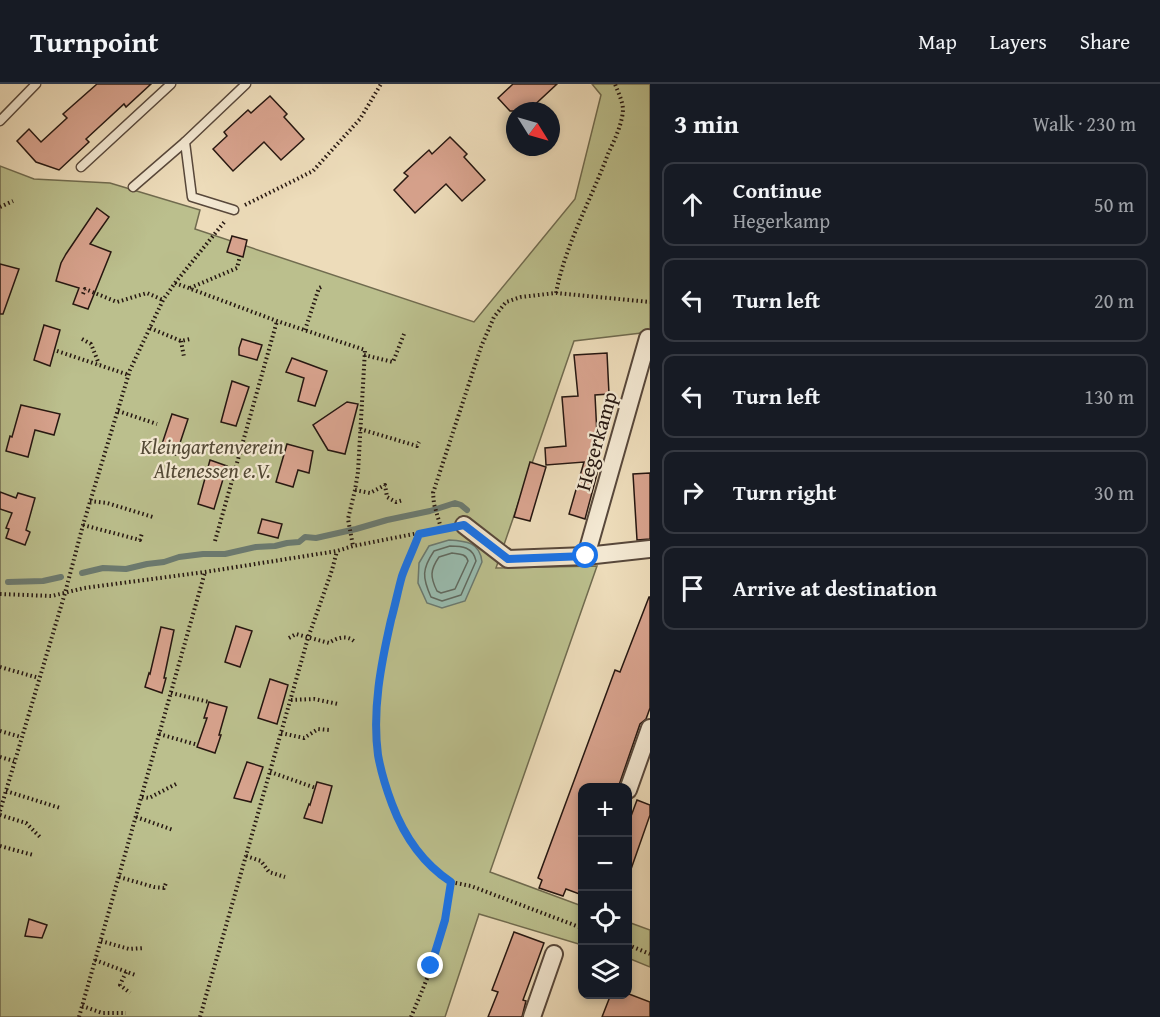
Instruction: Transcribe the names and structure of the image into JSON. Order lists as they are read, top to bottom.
{
  "streets": {
    "street": ["Hegerkamp"]
  },
  "parks": ["Kleingartenverein Altenessen e.V."],
  "north": "bottom right",
  "page": {
    "header": "Turnpoint",
    "nav": ["Map", "Layers", "Share"],
    "heading": ["3 min", "Walk · 230 m"],
    "list": [
      ["Continue", "Hegerkamp", "50 m"],
      ["Turn left", "20 m"],
      ["Turn left", "130 m"],
      ["Turn right", "30 m"],
      "Arrive at destination"
    ],
    "map_buttons": ["+", "−"]
  }
}
